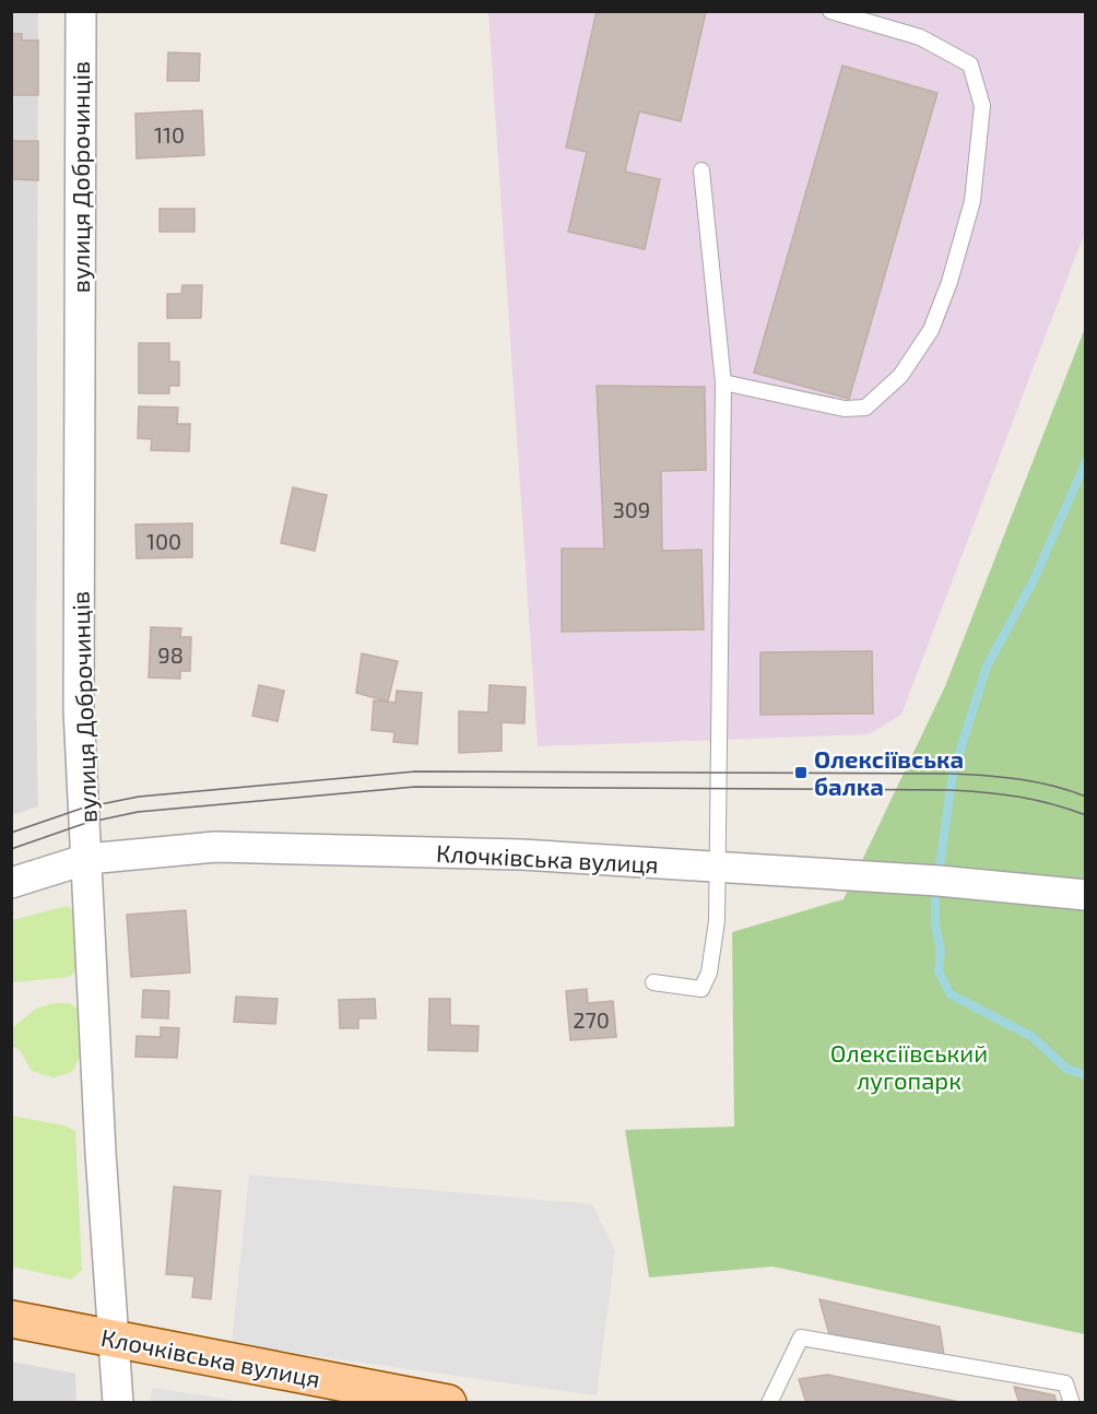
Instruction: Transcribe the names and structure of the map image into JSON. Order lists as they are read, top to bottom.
{
  "streets": {
    "main road": ["Клочківська вулиця"],
    "street": ["вулиця Доброчинців"]
  },
  "crossings": [
    ["вулиця Доброчинців", "Клочківська вулиця"]
  ],
  "parks": ["Олексіївський лугопарк"],
  "places": {
    "transit": ["Олексіївська балка"]
  },
  "house_numbers": [
    "110",
    "309",
    "100",
    "98",
    "270"
  ]
}
